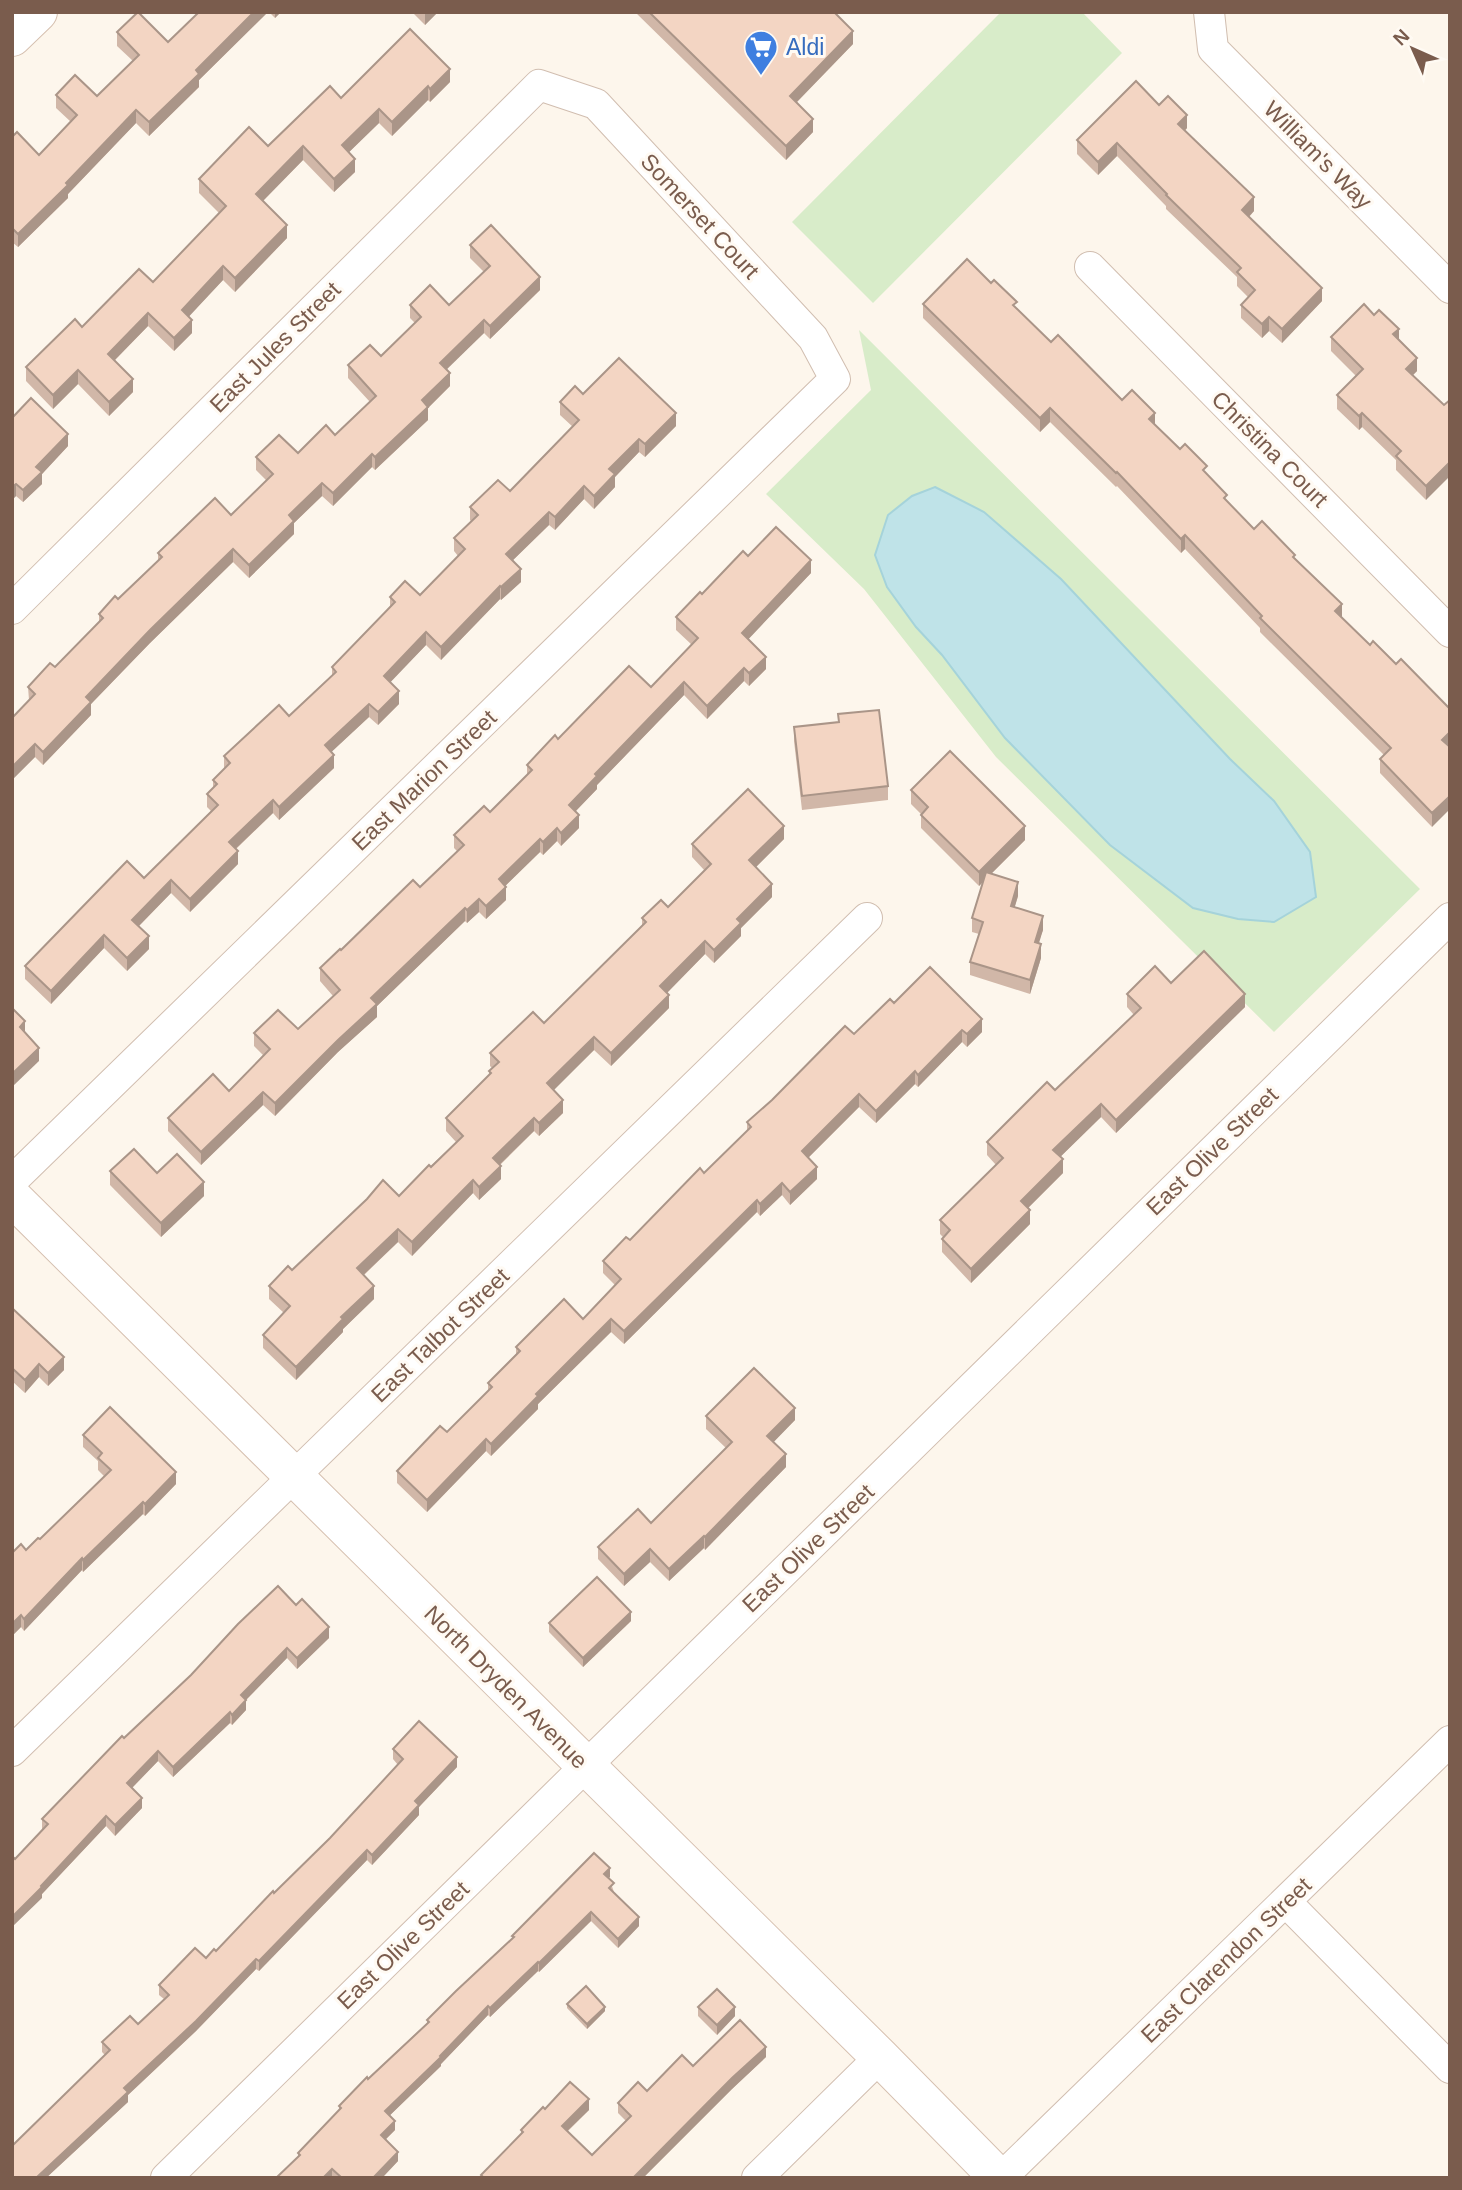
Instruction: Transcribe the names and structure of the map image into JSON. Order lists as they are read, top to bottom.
{
  "streets": {
    "street": [
      "William's Way",
      "Somerset Court",
      "East Jules Street",
      "Christina Court",
      "East Marion Street",
      "East Olive Street",
      "East Talbot Street",
      "North Dryden Avenue",
      "East Clarendon Street"
    ]
  },
  "crossings": [
    ["Somerset Court", "East Jules Street"],
    ["Somerset Court", "East Marion Street"],
    ["East Olive Street", "North Dryden Avenue"],
    ["East Talbot Street", "North Dryden Avenue"],
    ["North Dryden Avenue", "East Clarendon Street"]
  ],
  "places": {
    "supermarket": ["Aldi"]
  },
  "north": "top left"
}
